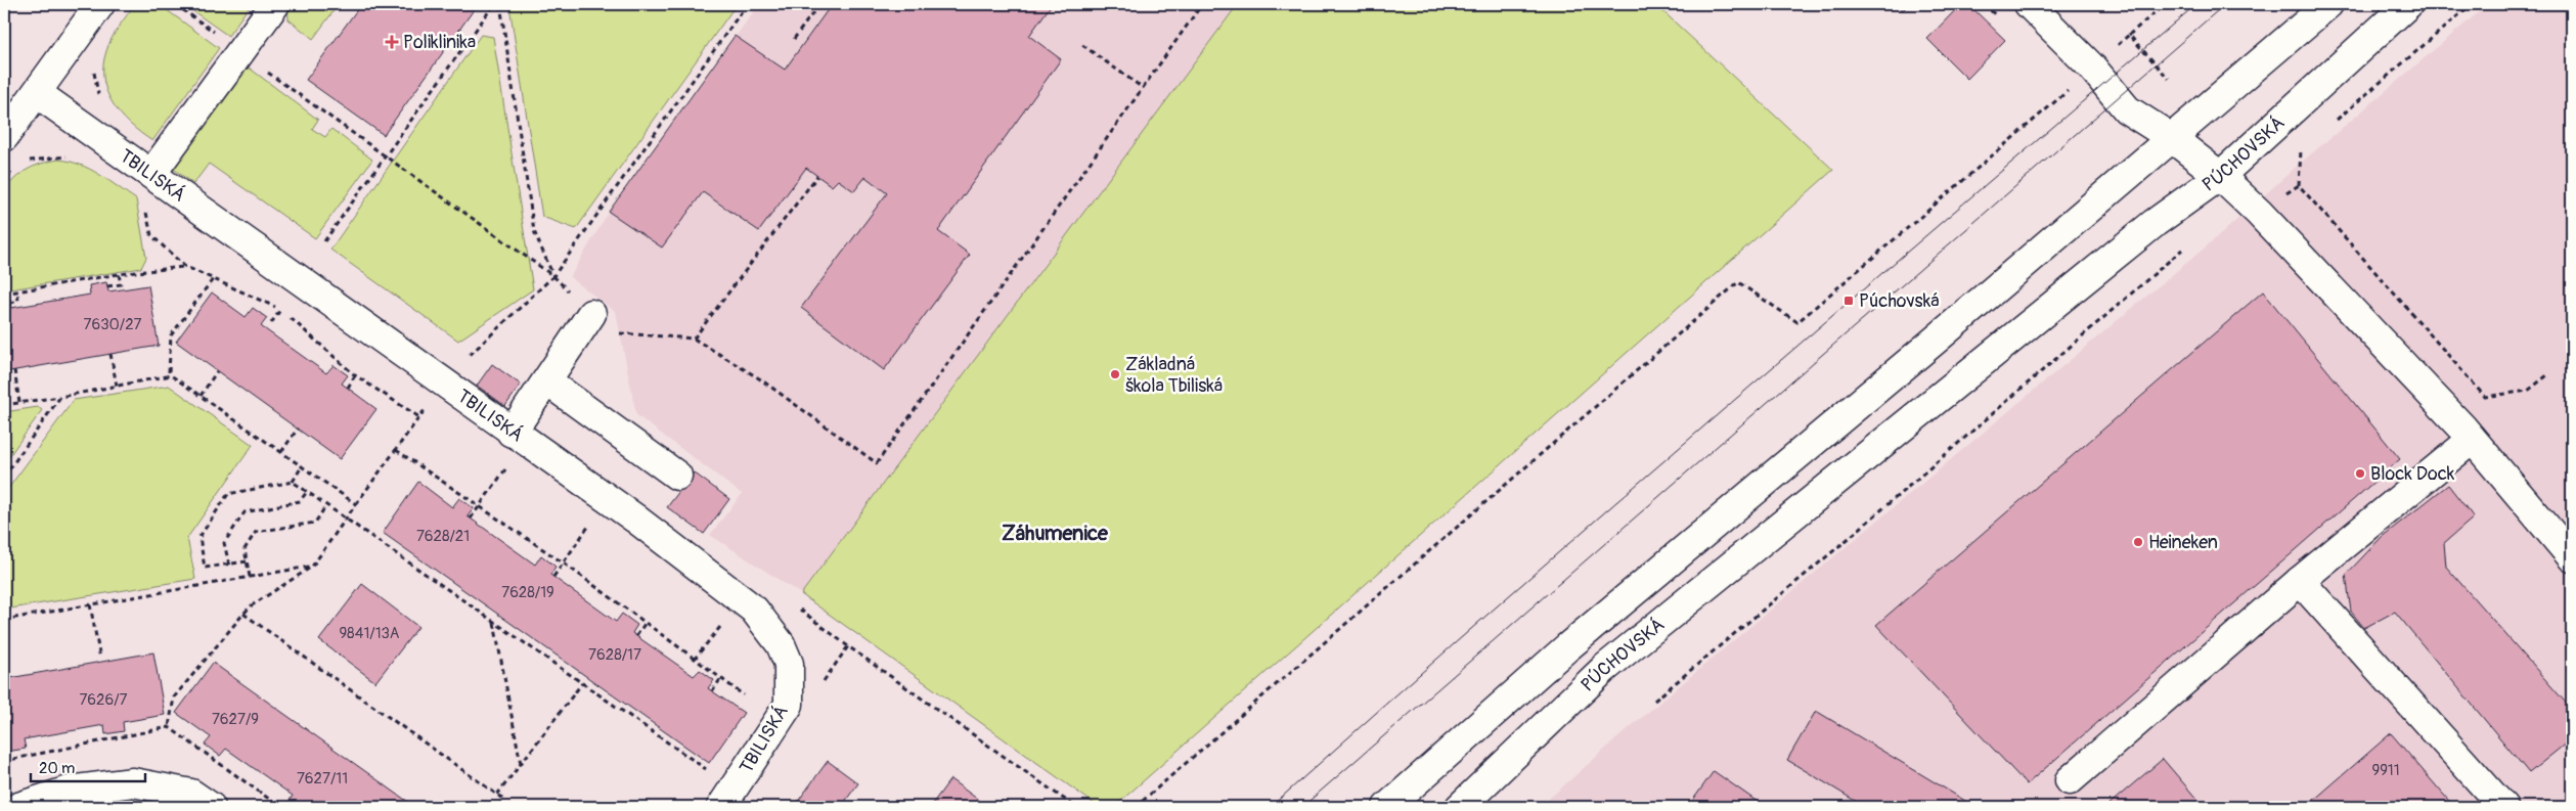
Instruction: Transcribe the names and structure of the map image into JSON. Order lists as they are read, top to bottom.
{
  "streets": {
    "main road": ["PÚCHOVSKÁ", "TBILISKÁ"]
  },
  "districts": ["Záhumenice"],
  "places": {
    "health": ["Poliklinika"],
    "transit": ["Púchovská"],
    "other": ["Základná škola Tbiliská", "Block Dock", "Heineken"]
  },
  "house_numbers": [
    "7630/27",
    "7628/21",
    "7628/19",
    "9841/13A",
    "7628/17",
    "7626/7",
    "7627/9",
    "9911",
    "7627/11"
  ],
  "scale_bar": "20 m"
}
